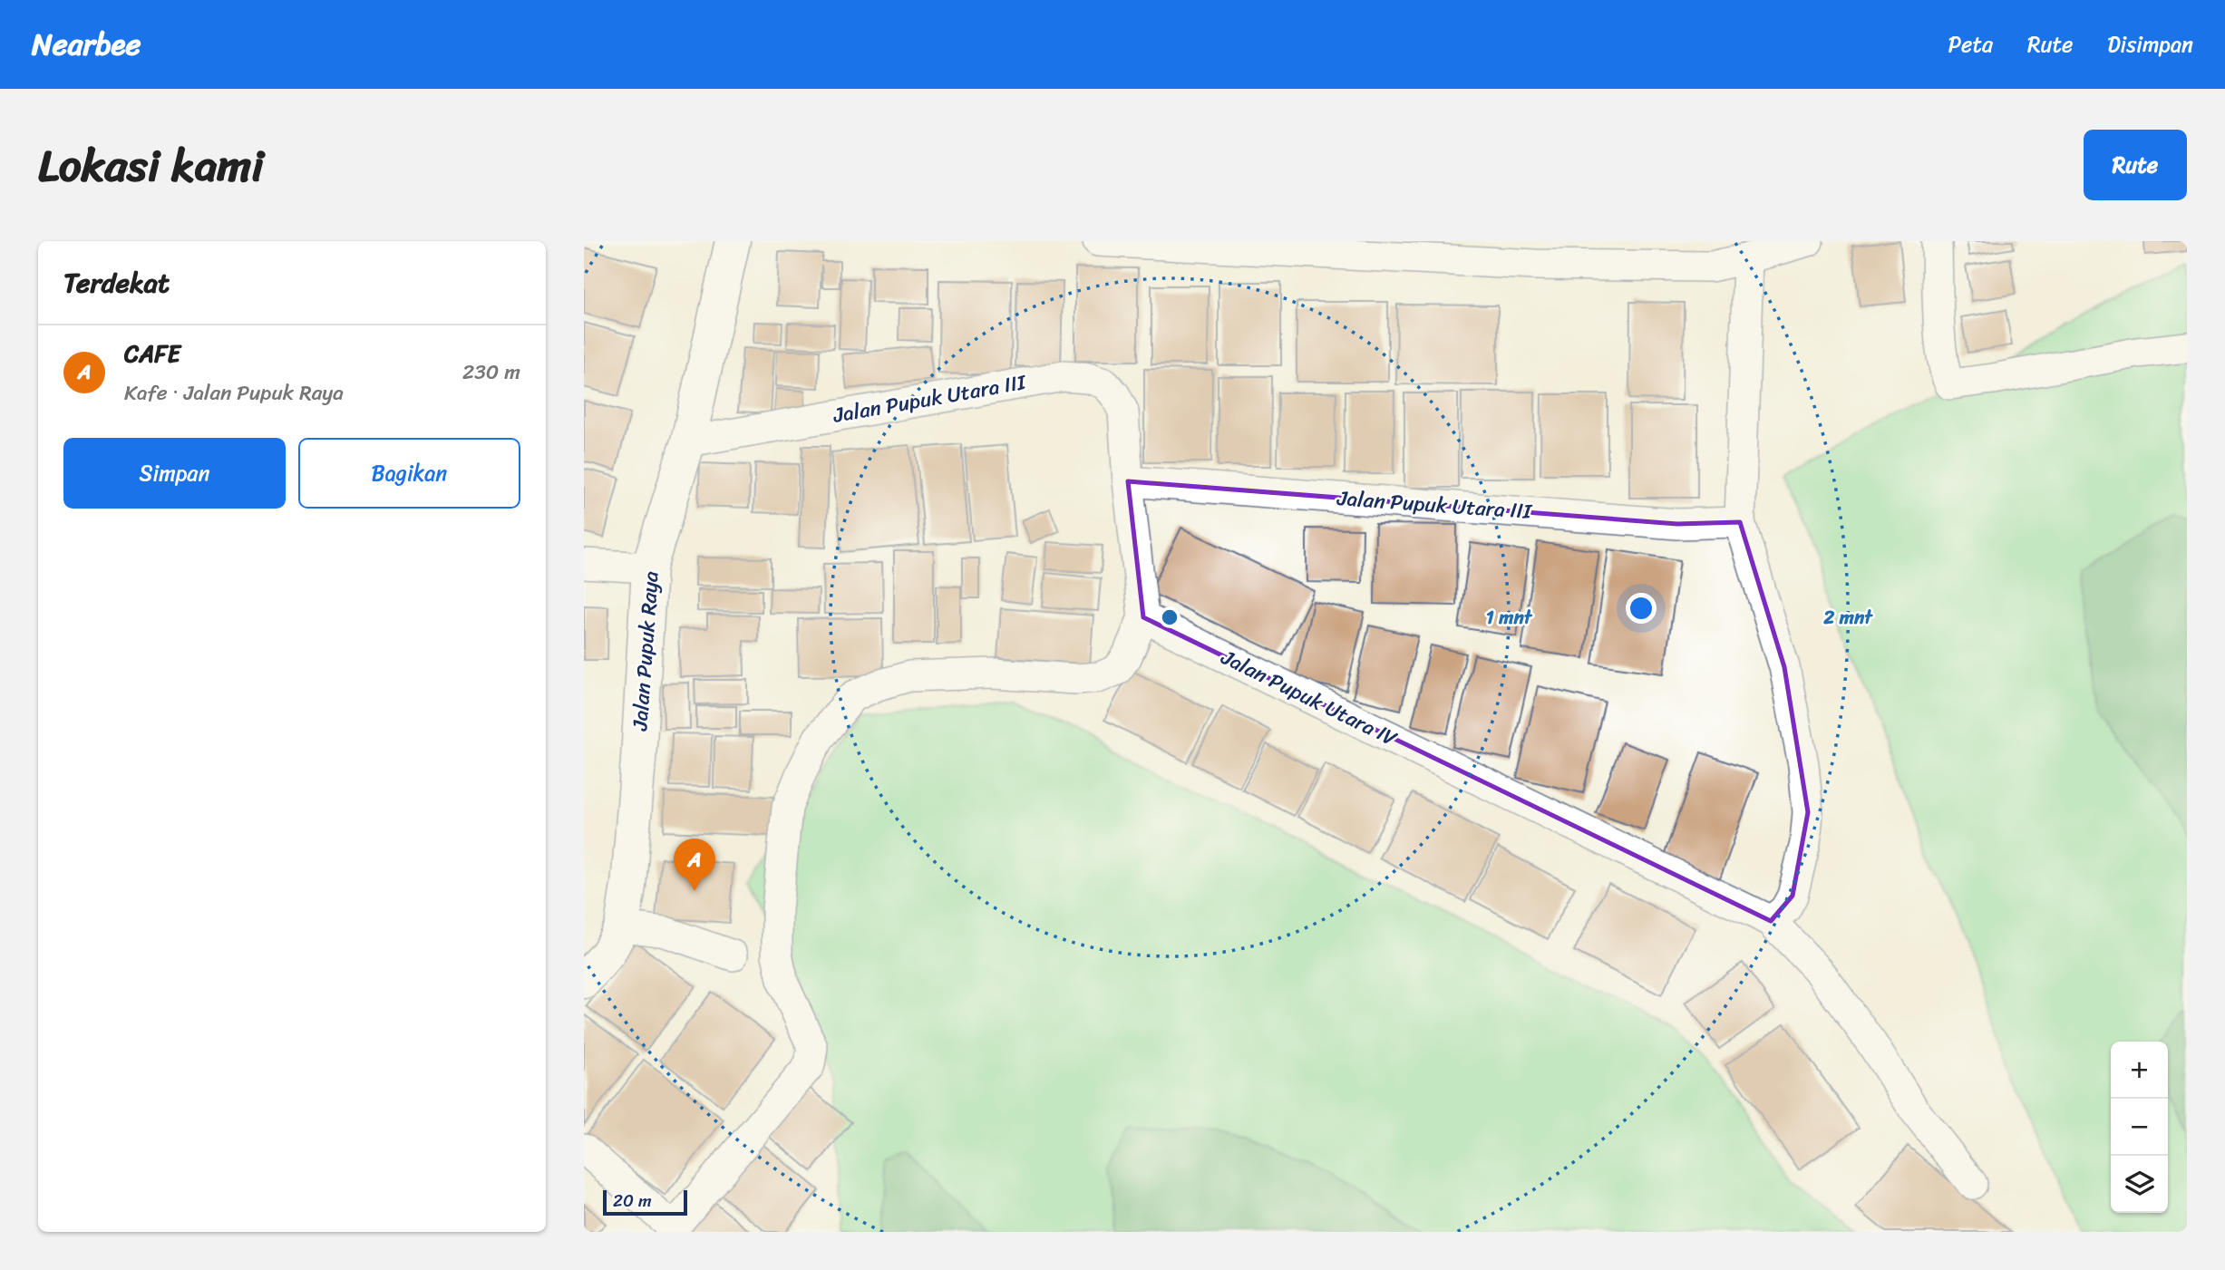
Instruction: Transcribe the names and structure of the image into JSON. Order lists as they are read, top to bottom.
{
  "streets": {
    "street": ["Jalan Pupuk Utara III", "Jalan Pupuk Raya", "Jalan Pupuk Utara IV"]
  },
  "crossings": [
    ["Jalan Pupuk Utara III", "Jalan Pupuk Raya"],
    ["Jalan Pupuk Utara III", "Jalan Pupuk Utara IV"]
  ],
  "scale_bar": "20 m",
  "page": {
    "header": "Nearbee",
    "nav": ["Peta", "Rute", "Disimpan"],
    "title": "Lokasi kami",
    "buttons": [
      "Rute",
      ["Simpan", "Bagikan"]
    ],
    "heading": "Terdekat",
    "list": [
      {
        "mark": "A",
        "name": "CAFE",
        "note": "Kafe · Jalan Pupuk Raya",
        "value": "230 m"
      }
    ],
    "pins": "A",
    "map_buttons": ["+", "−"],
    "scale": "20 m"
  },
  "rings": ["1 mnt", "2 mnt"]
}
